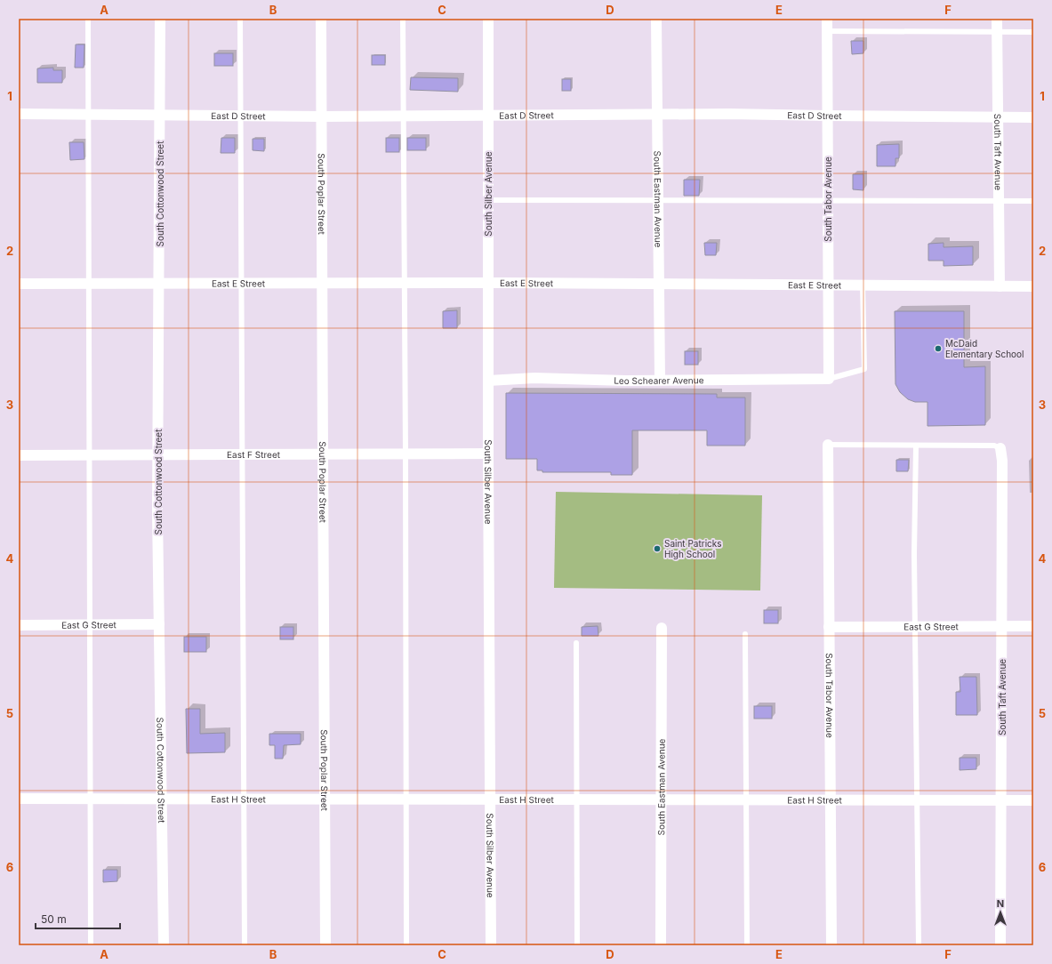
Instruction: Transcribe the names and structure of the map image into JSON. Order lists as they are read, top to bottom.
{
  "streets": {
    "street": [
      "East D Street",
      "South Taft Avenue",
      "South Cottonwood Street",
      "South Poplar Street",
      "South Silber Avenue",
      "South Eastman Avenue",
      "South Tabor Avenue",
      "East E Street",
      "Leo Schearer Avenue",
      "East F Street",
      "East G Street",
      "East H Street"
    ]
  },
  "crossings": [
    ["East D Street", "South Taft Avenue"],
    ["East D Street", "South Cottonwood Street"],
    ["East D Street", "South Poplar Street"],
    ["East D Street", "South Silber Avenue"],
    ["East D Street", "South Eastman Avenue"],
    ["East D Street", "South Tabor Avenue"],
    ["South Taft Avenue", "East E Street"],
    ["South Taft Avenue", "East G Street"],
    ["South Taft Avenue", "East H Street"],
    ["South Cottonwood Street", "East E Street"],
    ["South Cottonwood Street", "East F Street"],
    ["South Cottonwood Street", "East G Street"],
    ["South Cottonwood Street", "East H Street"],
    ["South Poplar Street", "East E Street"],
    ["South Poplar Street", "East F Street"],
    ["South Poplar Street", "East H Street"],
    ["South Silber Avenue", "East E Street"],
    ["South Silber Avenue", "Leo Schearer Avenue"],
    ["South Silber Avenue", "East F Street"],
    ["South Silber Avenue", "East H Street"],
    ["South Eastman Avenue", "East E Street"],
    ["South Eastman Avenue", "Leo Schearer Avenue"],
    ["South Eastman Avenue", "East H Street"],
    ["South Tabor Avenue", "East E Street"],
    ["South Tabor Avenue", "Leo Schearer Avenue"],
    ["South Tabor Avenue", "East G Street"],
    ["South Tabor Avenue", "East H Street"]
  ],
  "places": ["McDaid Elementary School", "Saint Patricks High School"],
  "scale_bar": "50 m",
  "north": "top",
  "grid": {
    "columns": [
      "A",
      "B",
      "C",
      "D",
      "E",
      "F"
    ],
    "rows": [
      "1",
      "2",
      "3",
      "4",
      "5",
      "6"
    ]
  }
}
